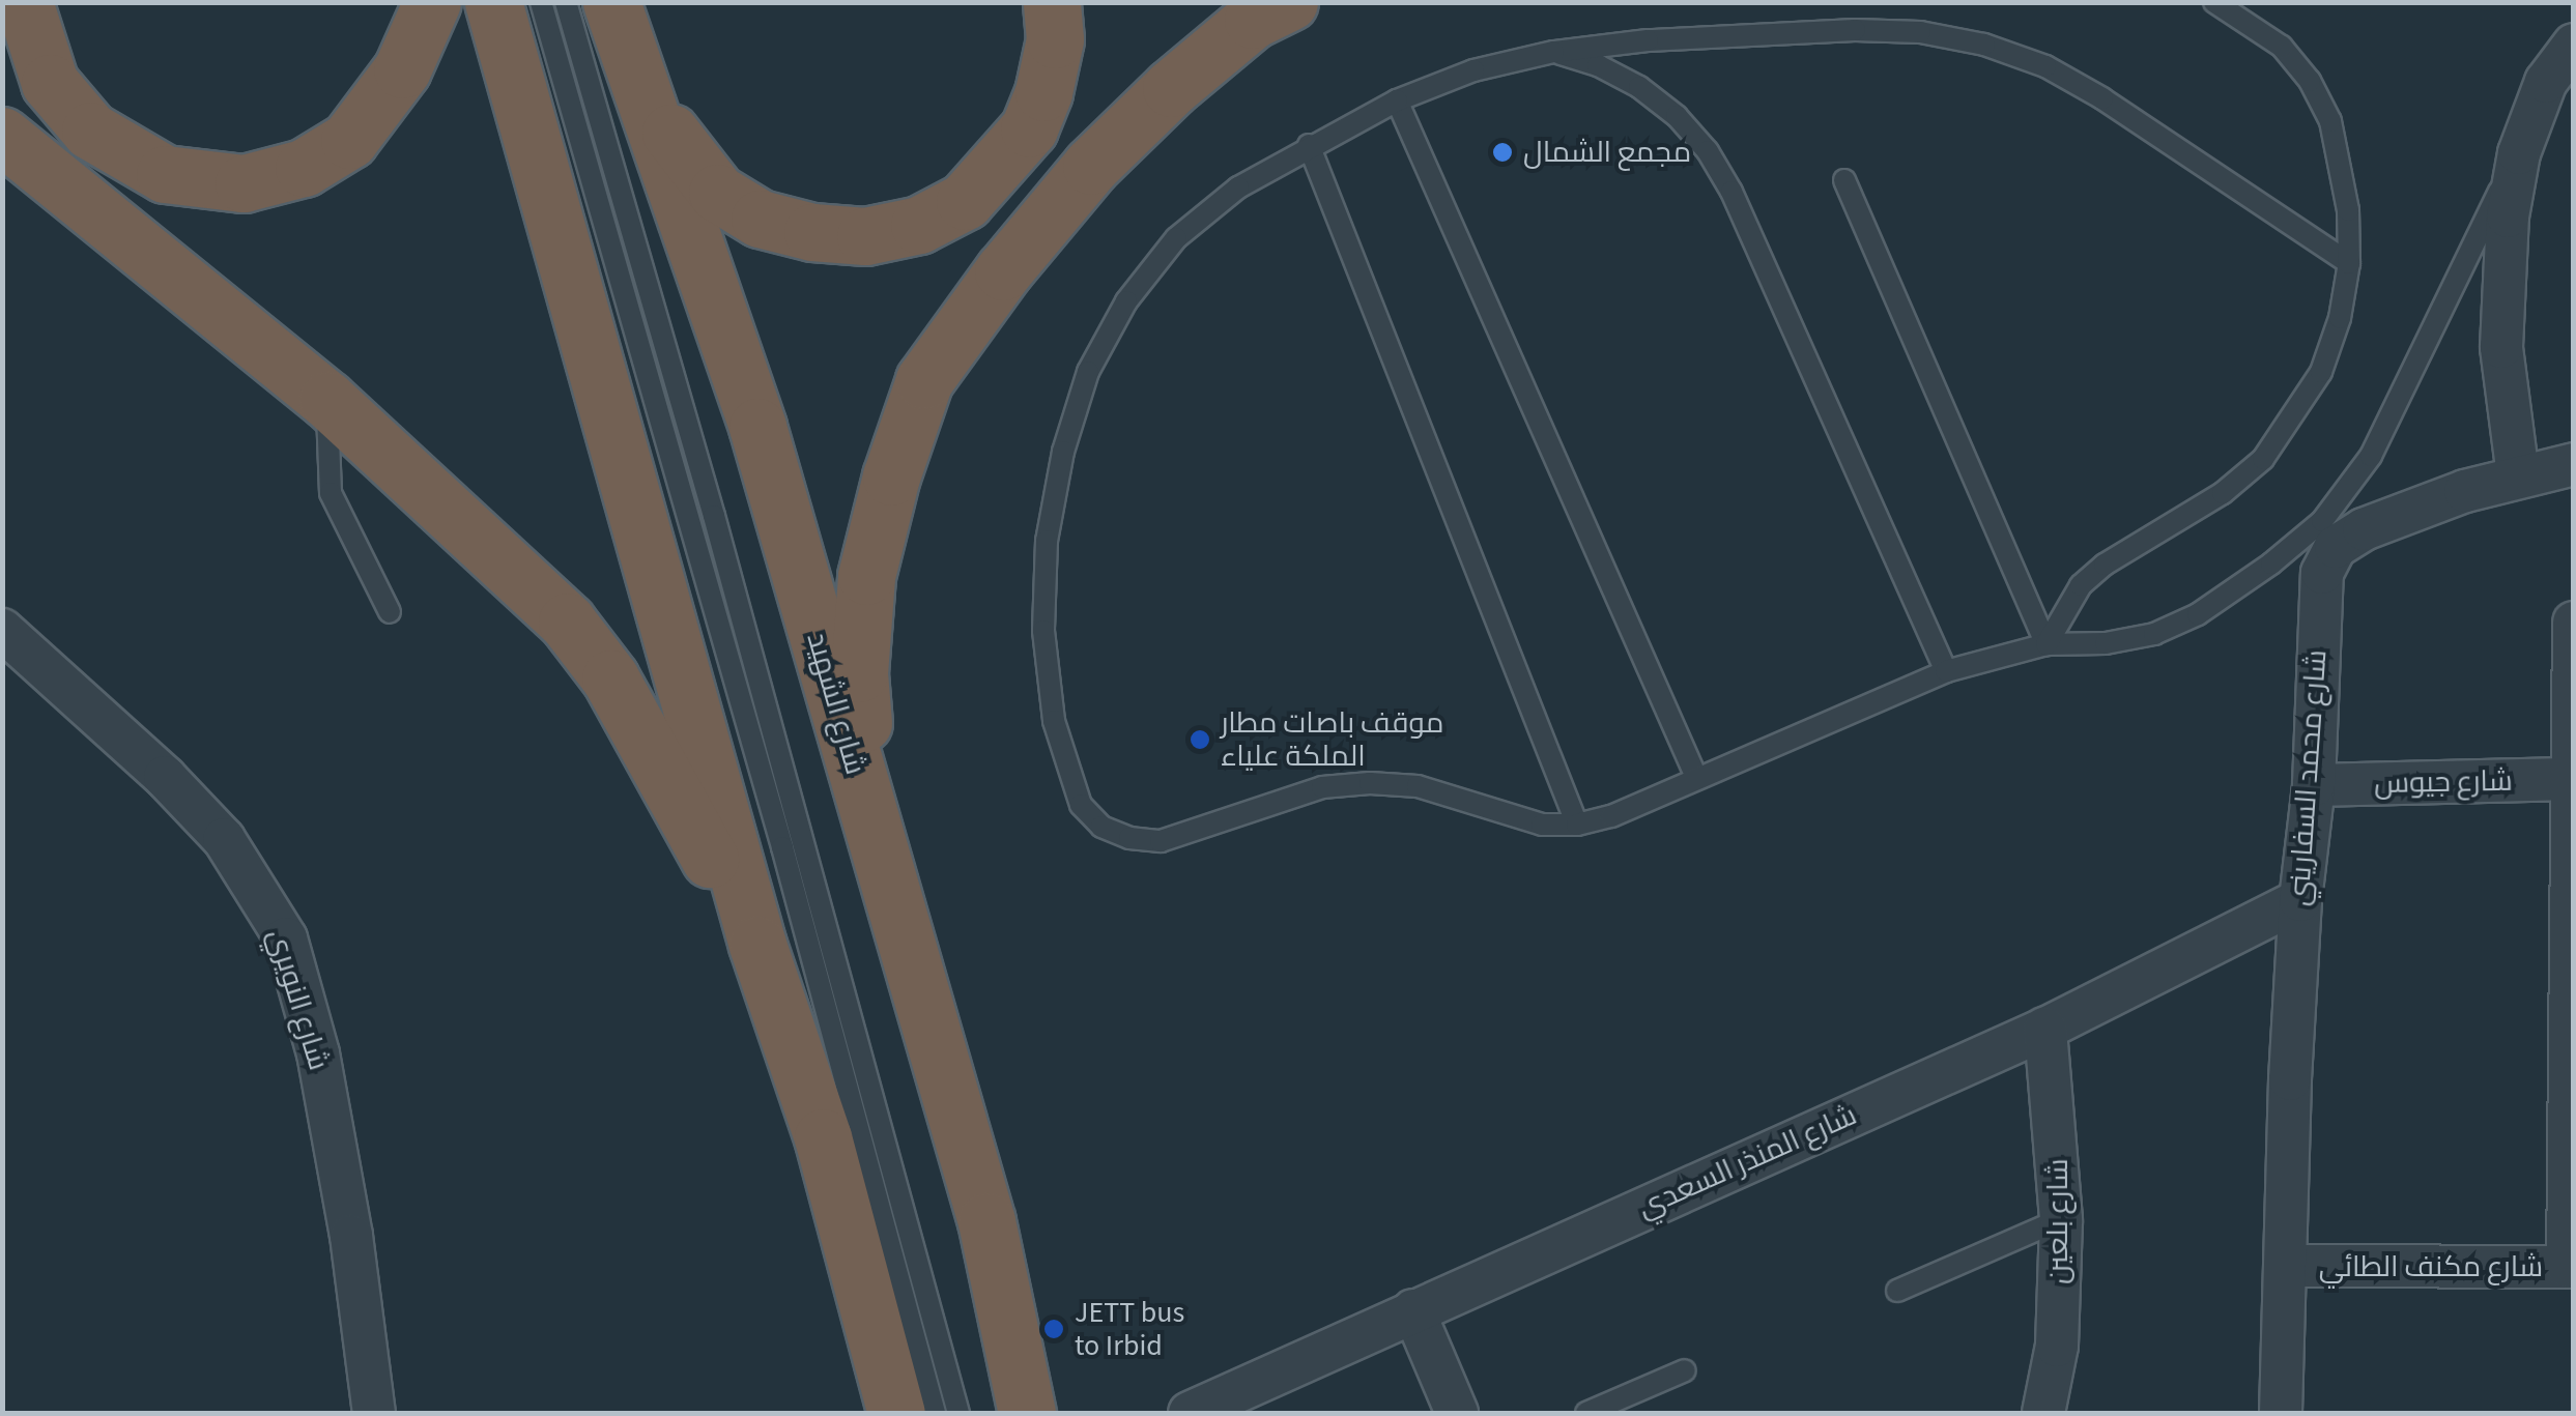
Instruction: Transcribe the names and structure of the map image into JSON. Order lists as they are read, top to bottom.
{
  "streets": {
    "highway": ["شارع الشهيد"],
    "street": [
      "شارع محمد السفاريني",
      "شارع جيوس",
      "شارع النويري",
      "شارع المنذر السعدي",
      "شارع بلعين",
      "شارع مكنف الطائي"
    ]
  },
  "crossings": [
    ["شارع محمد السفاريني", "شارع جيوس"],
    ["شارع محمد السفاريني", "شارع المنذر السعدي"],
    ["شارع محمد السفاريني", "شارع مكنف الطائي"],
    ["شارع المنذر السعدي", "شارع بلعين"]
  ],
  "places": ["مجمع الشمال", "موقف باصات مطار الملكة علياء", "JETT bus to Irbid"]
}
